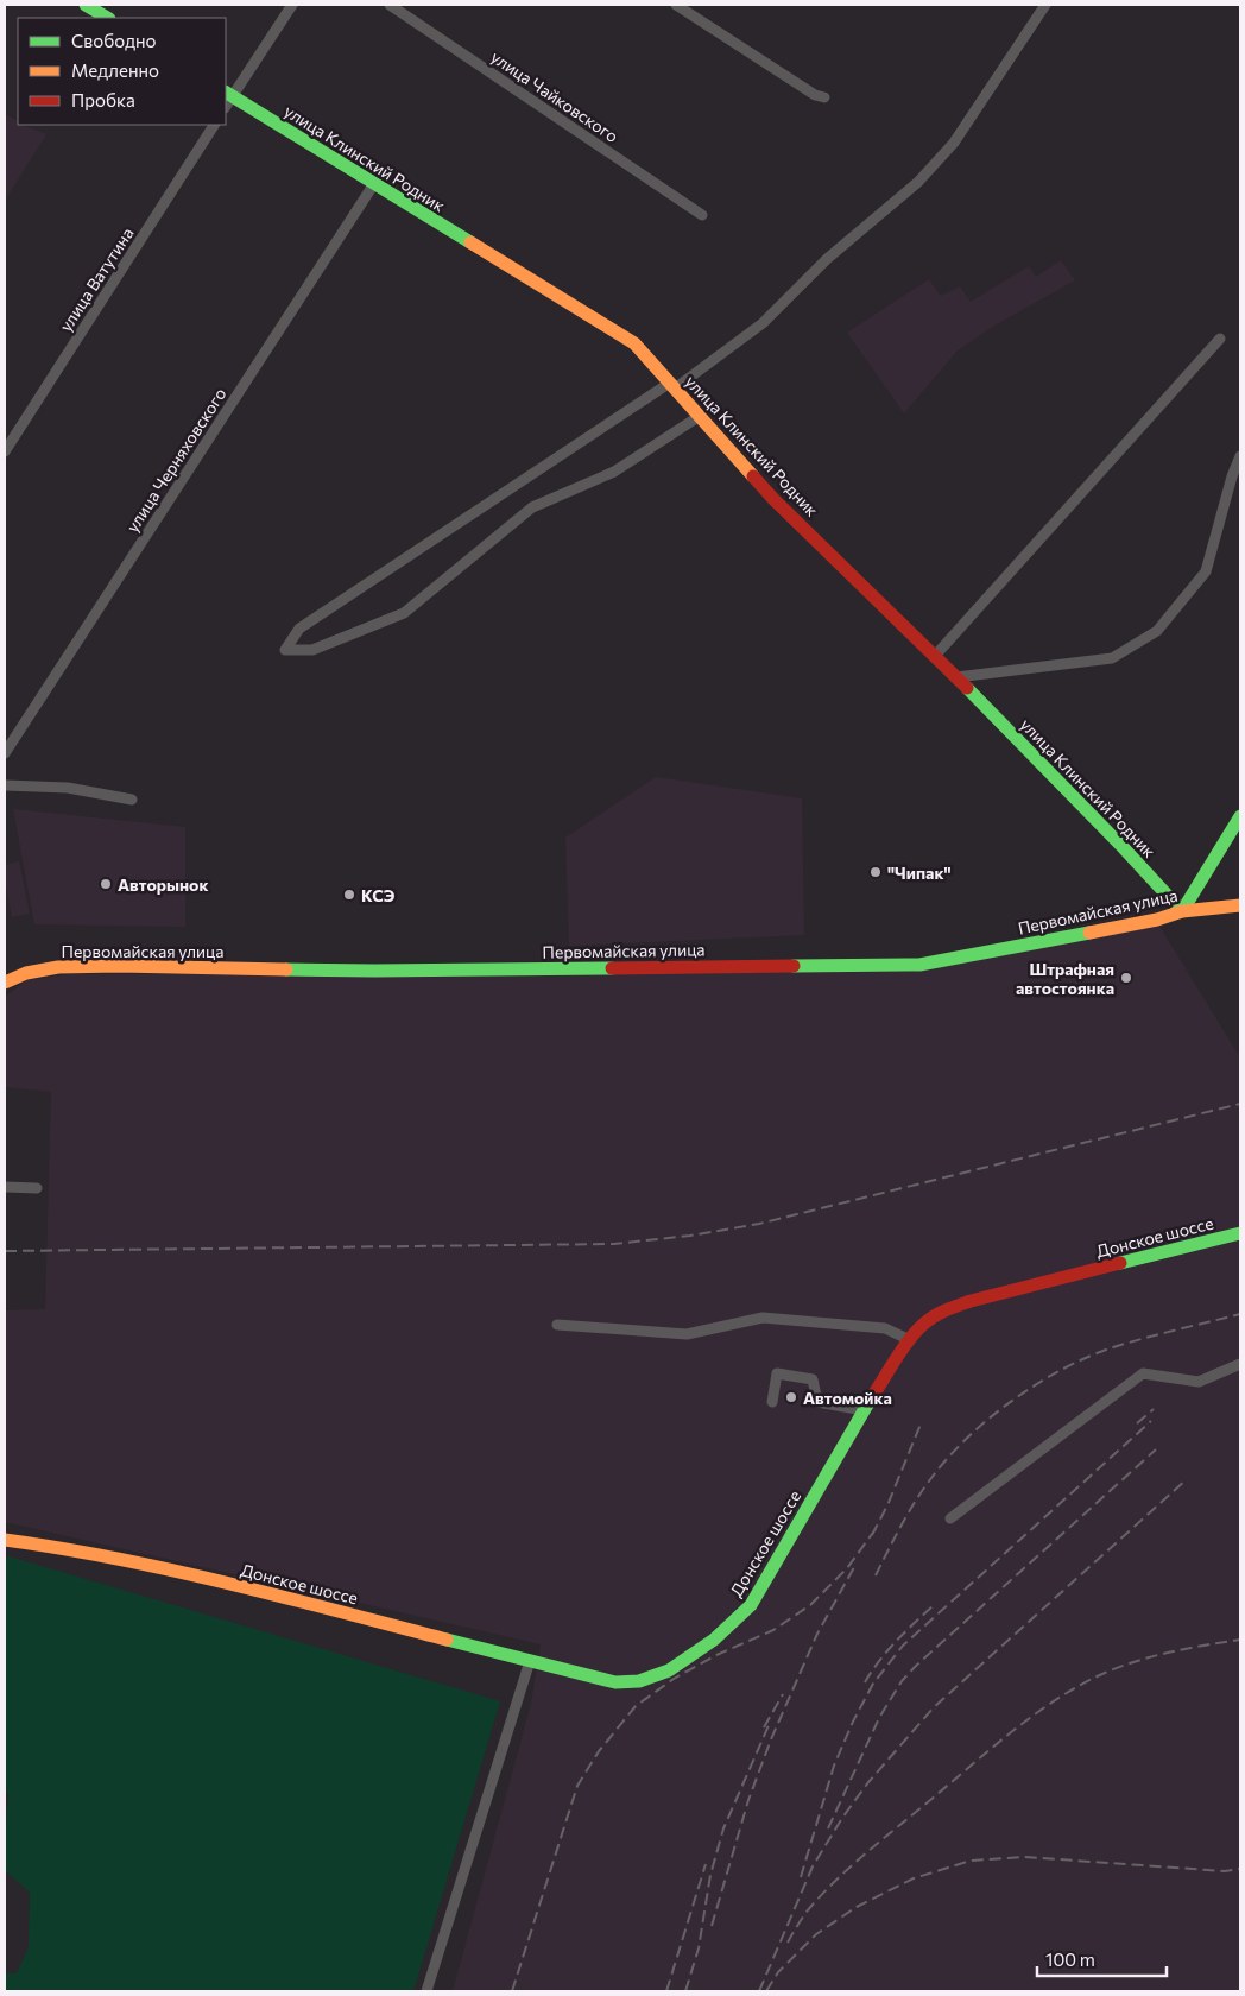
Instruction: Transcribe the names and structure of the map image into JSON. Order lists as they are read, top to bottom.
{
  "streets": {
    "main road": ["улица Клинский Родник", "Первомайская улица", "Донское шоссе"],
    "street": ["улица Чайковского", "улица Ватутина", "улица Черняховского"]
  },
  "crossings": [
    ["улица Клинский Родник", "улица Черняховского"],
    ["улица Клинский Родник", "Первомайская улица"]
  ],
  "places": [
    "\"Чипак\"",
    "Авторынок",
    "КСЭ",
    "Штрафная автостоянка",
    "Автомойка"
  ],
  "legend": ["Свободно", "Медленно", "Пробка"],
  "scale_bar": "100 m"
}
